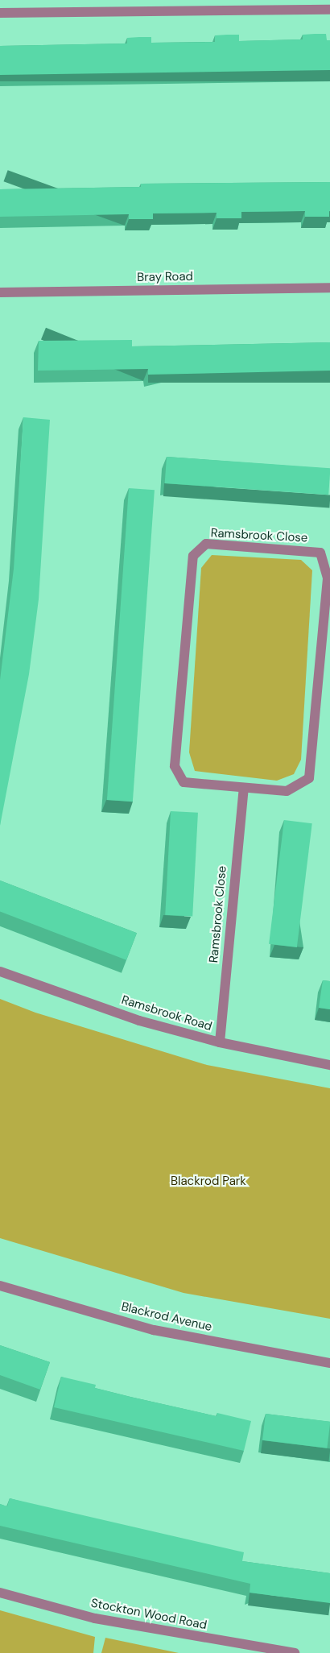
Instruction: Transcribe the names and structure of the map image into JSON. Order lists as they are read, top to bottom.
{
  "streets": {
    "street": [
      "Bray Road",
      "Ramsbrook Close",
      "Ramsbrook Road",
      "Blackrod Avenue",
      "Stockton Wood Road"
    ]
  },
  "crossings": [
    ["Ramsbrook Close", "Ramsbrook Road"]
  ],
  "parks": ["Blackrod Park"]
}
